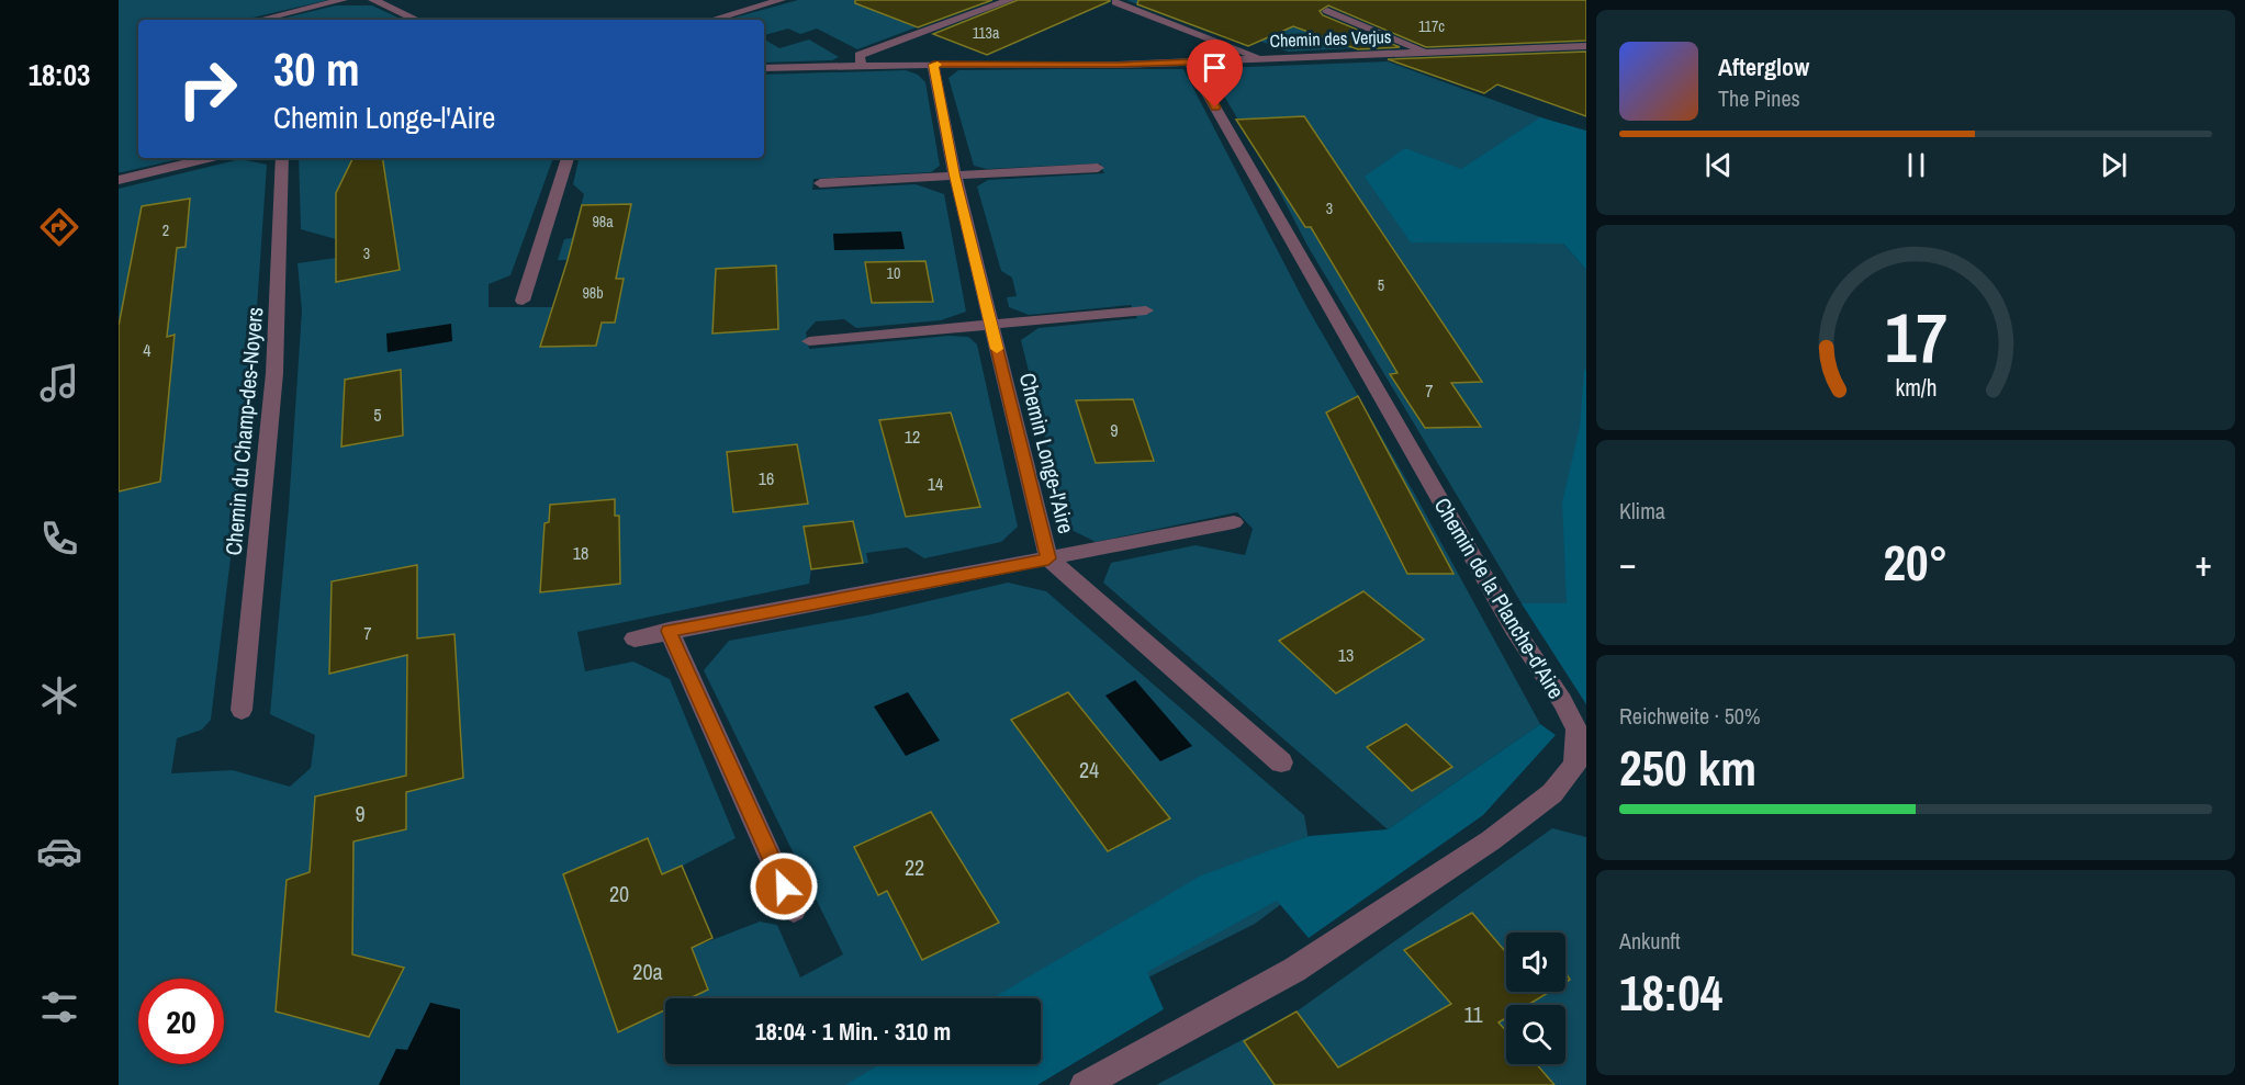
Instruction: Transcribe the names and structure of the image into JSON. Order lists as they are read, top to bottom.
{
  "streets": {
    "street": [
      "Chemin des Verjus",
      "Chemin du Champ-des-Noyers",
      "Chemin Longe-l'Aire",
      "Chemin de la Planche-d'Aire"
    ]
  },
  "crossings": [
    ["Chemin des Verjus", "Chemin Longe-l'Aire"],
    ["Chemin des Verjus", "Chemin de la Planche-d'Aire"]
  ],
  "house_numbers": [
    "117c",
    "113a",
    "3",
    "98a",
    "2",
    "3",
    "10",
    "5",
    "98b",
    "4",
    "7",
    "5",
    "9",
    "12",
    "16",
    "14",
    "18",
    "7",
    "13",
    "24",
    "9",
    "22",
    "20",
    "20a",
    "11"
  ],
  "page": {
    "tabs": "18:03",
    "turn": ["30 m", "Chemin Longe-l'Aire"],
    "song": ["Afterglow", "The Pines"],
    "tile": [
      "Klima",
      ["Reichweite · 50%", "250 km"],
      ["Ankunft", "18:04"]
    ],
    "heat": ["−", "20°", "+"],
    "limit": "20",
    "trip": "18:04 · 1 Min. · 310 m",
    "gauge": ["17", "km/h"]
  }
}
